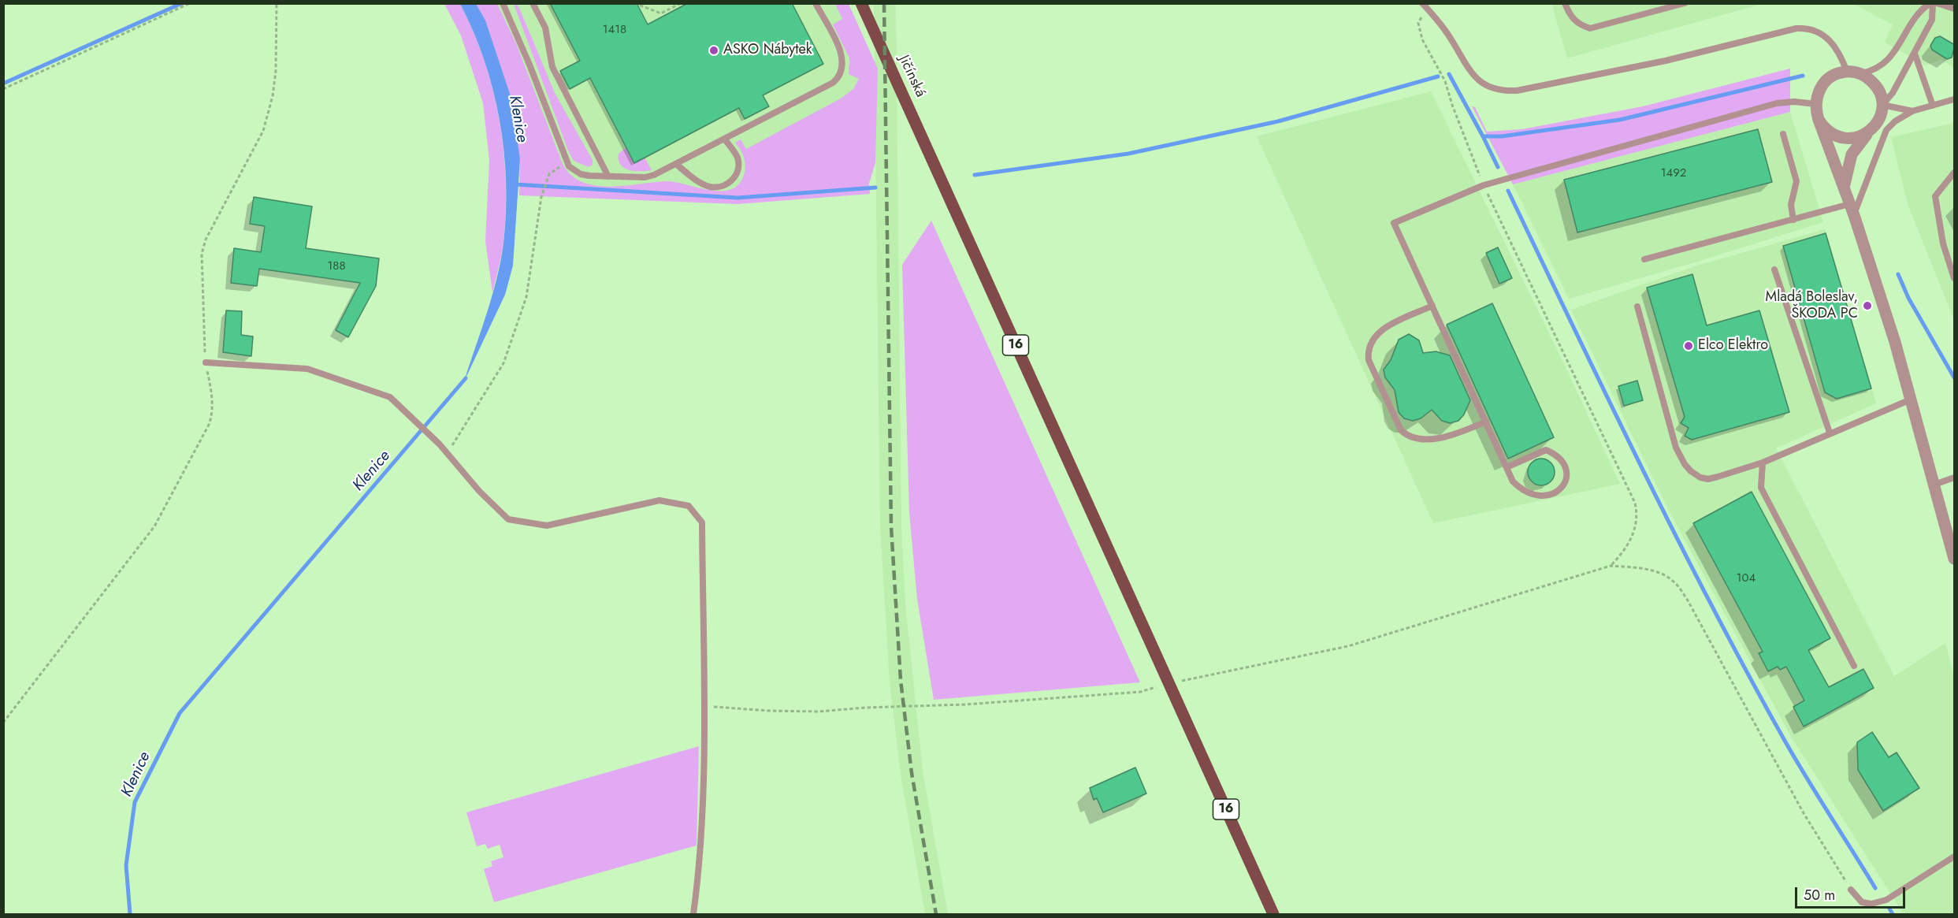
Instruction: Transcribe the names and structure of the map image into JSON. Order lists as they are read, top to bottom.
{
  "streets": {
    "main road": ["Jičínská", "16"]
  },
  "crossings": [
    ["Jičínská", "16"]
  ],
  "water": ["Klenice"],
  "places": ["ASKO Nábytek", "Mladá Boleslav, ŠKODA PC", "Elco Elektro"],
  "house_numbers": [
    "1418",
    "1492",
    "188",
    "104"
  ],
  "scale_bar": "50 m"
}
